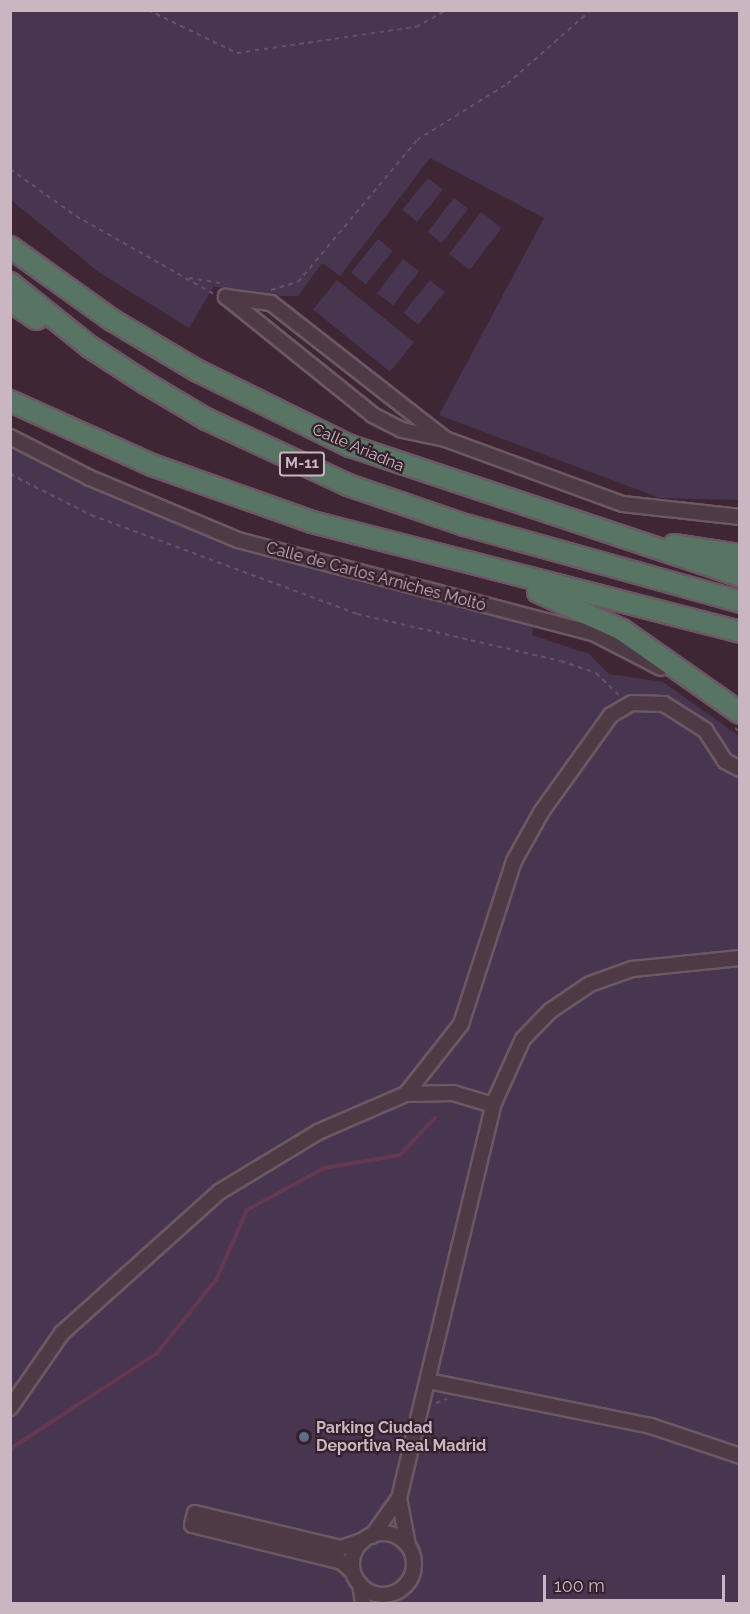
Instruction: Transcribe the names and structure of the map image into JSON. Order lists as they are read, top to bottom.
{
  "streets": {
    "highway": ["Calle Ariadna", "M-11"],
    "street": ["Calle de Carlos Arniches Moltó"]
  },
  "places": ["Parking Ciudad Deportiva Real Madrid"],
  "scale_bar": "100 m"
}
